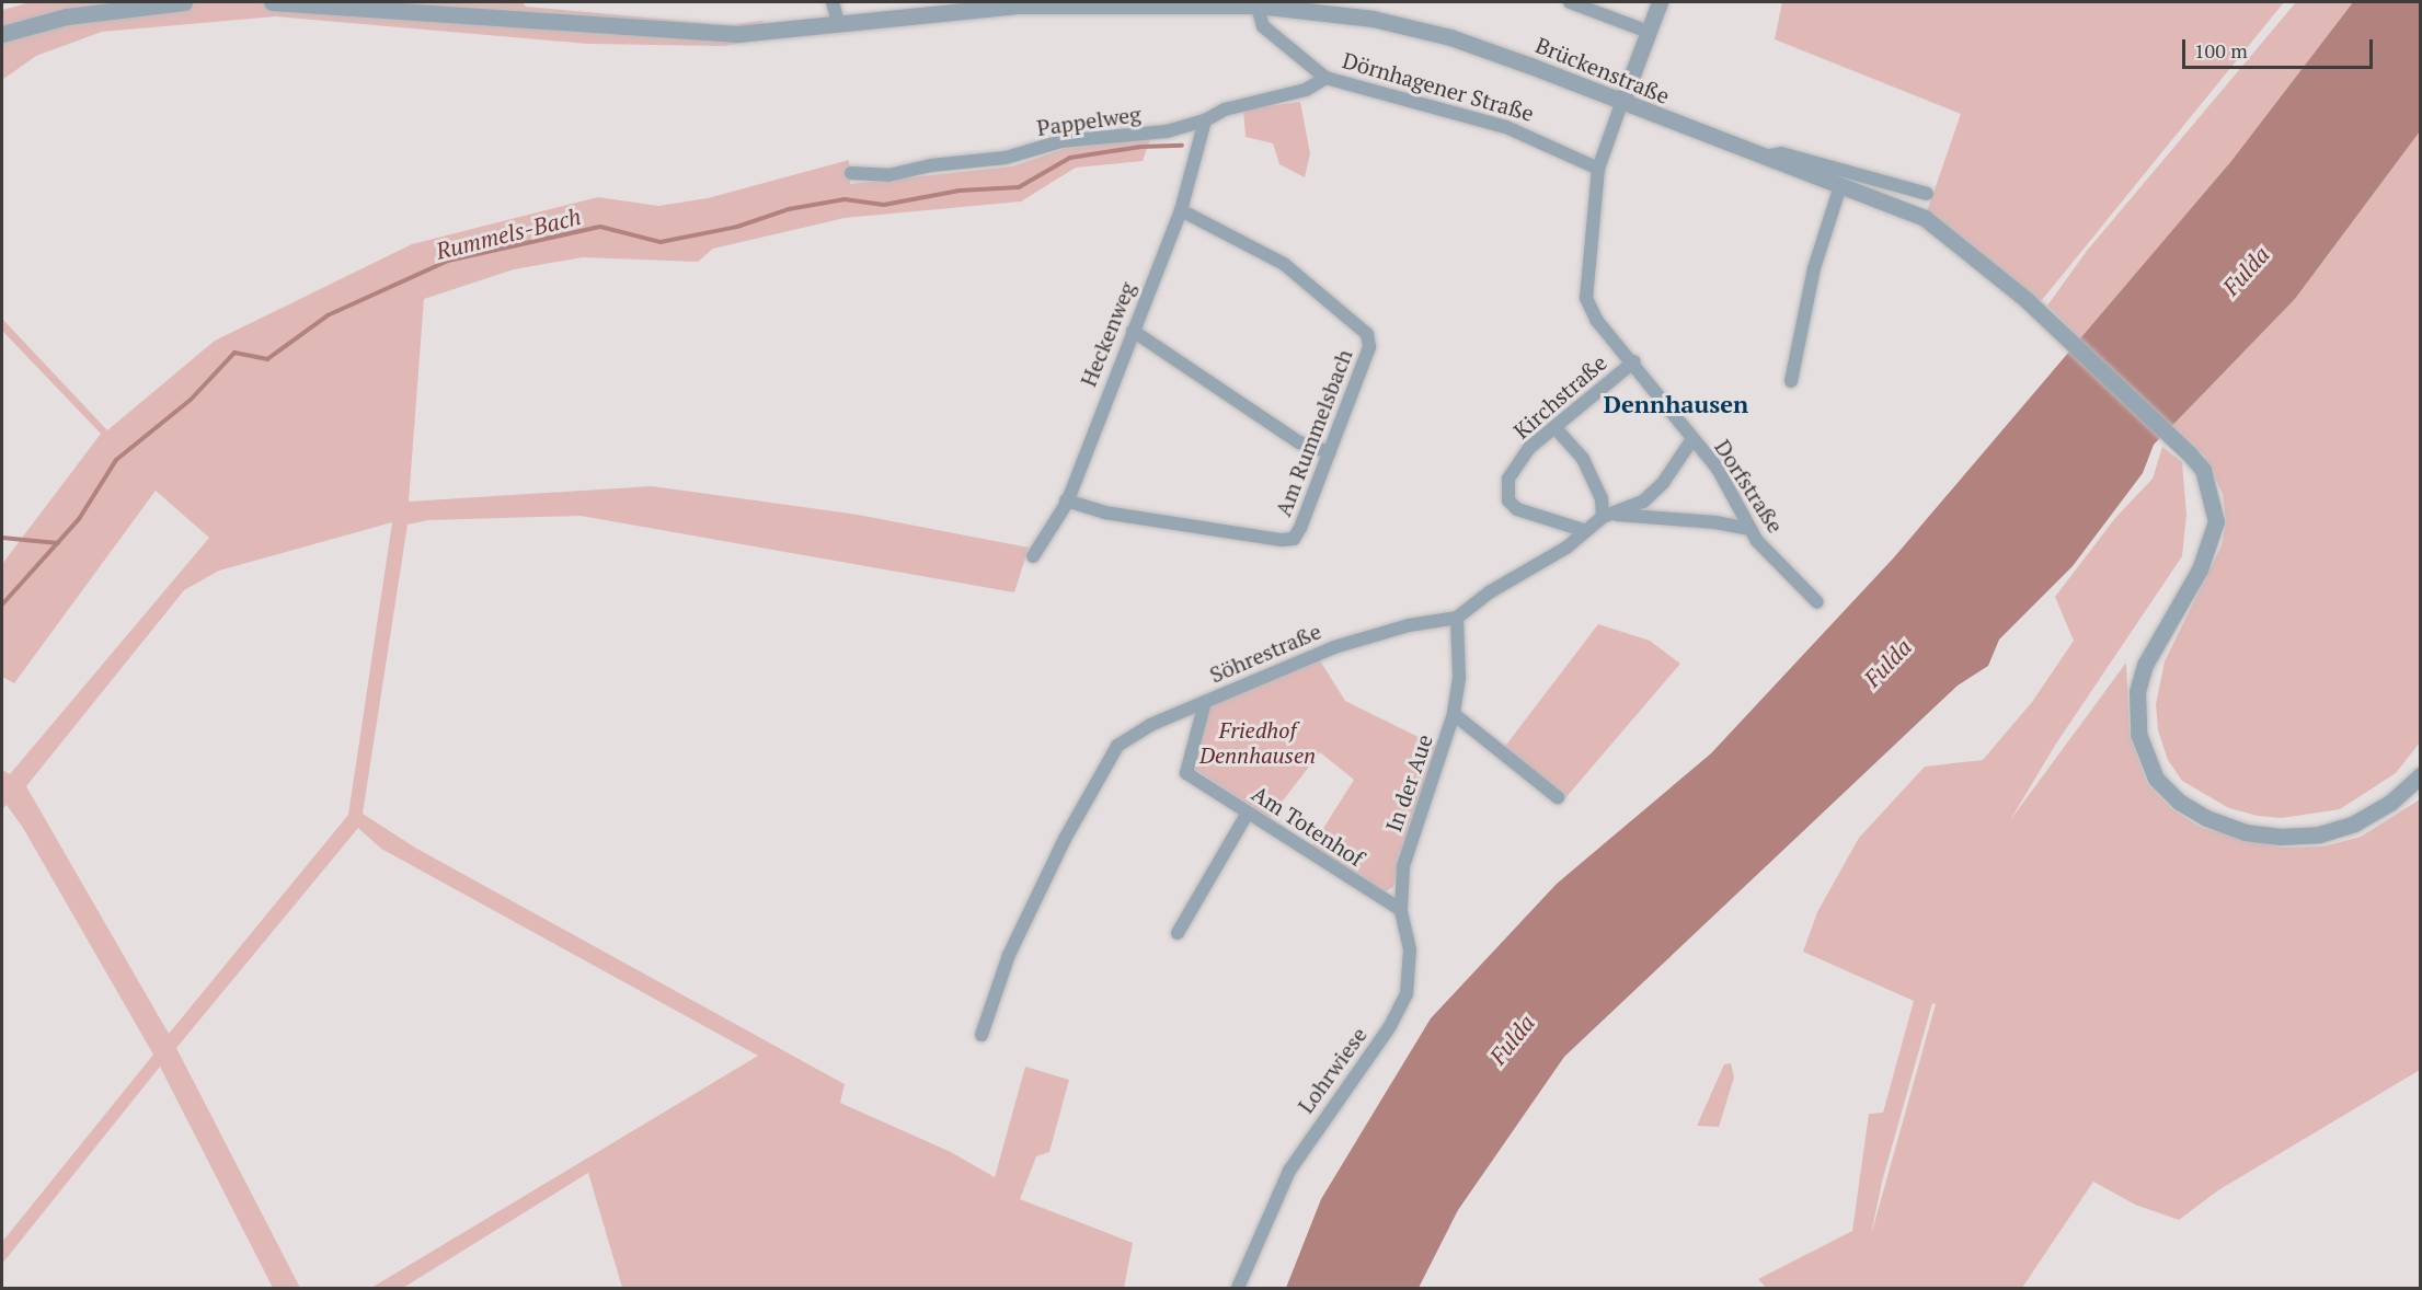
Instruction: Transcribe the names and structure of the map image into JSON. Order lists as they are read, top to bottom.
{
  "streets": {
    "street": [
      "Brückenstraße",
      "Dörnhagener Straße",
      "Pappelweg",
      "Heckenweg",
      "Kirchstraße",
      "Am Rummelsbach",
      "Dorfstraße",
      "Söhrestraße",
      "In der Aue",
      "Am Totenhof",
      "Lohrwiese"
    ]
  },
  "crossings": [
    ["Brückenstraße", "Dörnhagener Straße"],
    ["Brückenstraße", "Dorfstraße"],
    ["Dörnhagener Straße", "Pappelweg"],
    ["Dörnhagener Straße", "Dorfstraße"],
    ["Pappelweg", "Heckenweg"],
    ["Heckenweg", "Am Rummelsbach"],
    ["Kirchstraße", "Dorfstraße"],
    ["Kirchstraße", "Söhrestraße"],
    ["Dorfstraße", "Söhrestraße"],
    ["Söhrestraße", "In der Aue"],
    ["Söhrestraße", "Am Totenhof"],
    ["In der Aue", "Lohrwiese"],
    ["Am Totenhof", "Lohrwiese"]
  ],
  "districts": ["Dennhausen"],
  "water": ["Rummels-Bach", "Fulda"],
  "parks": ["Friedhof Dennhausen"],
  "scale_bar": "100 m"
}
